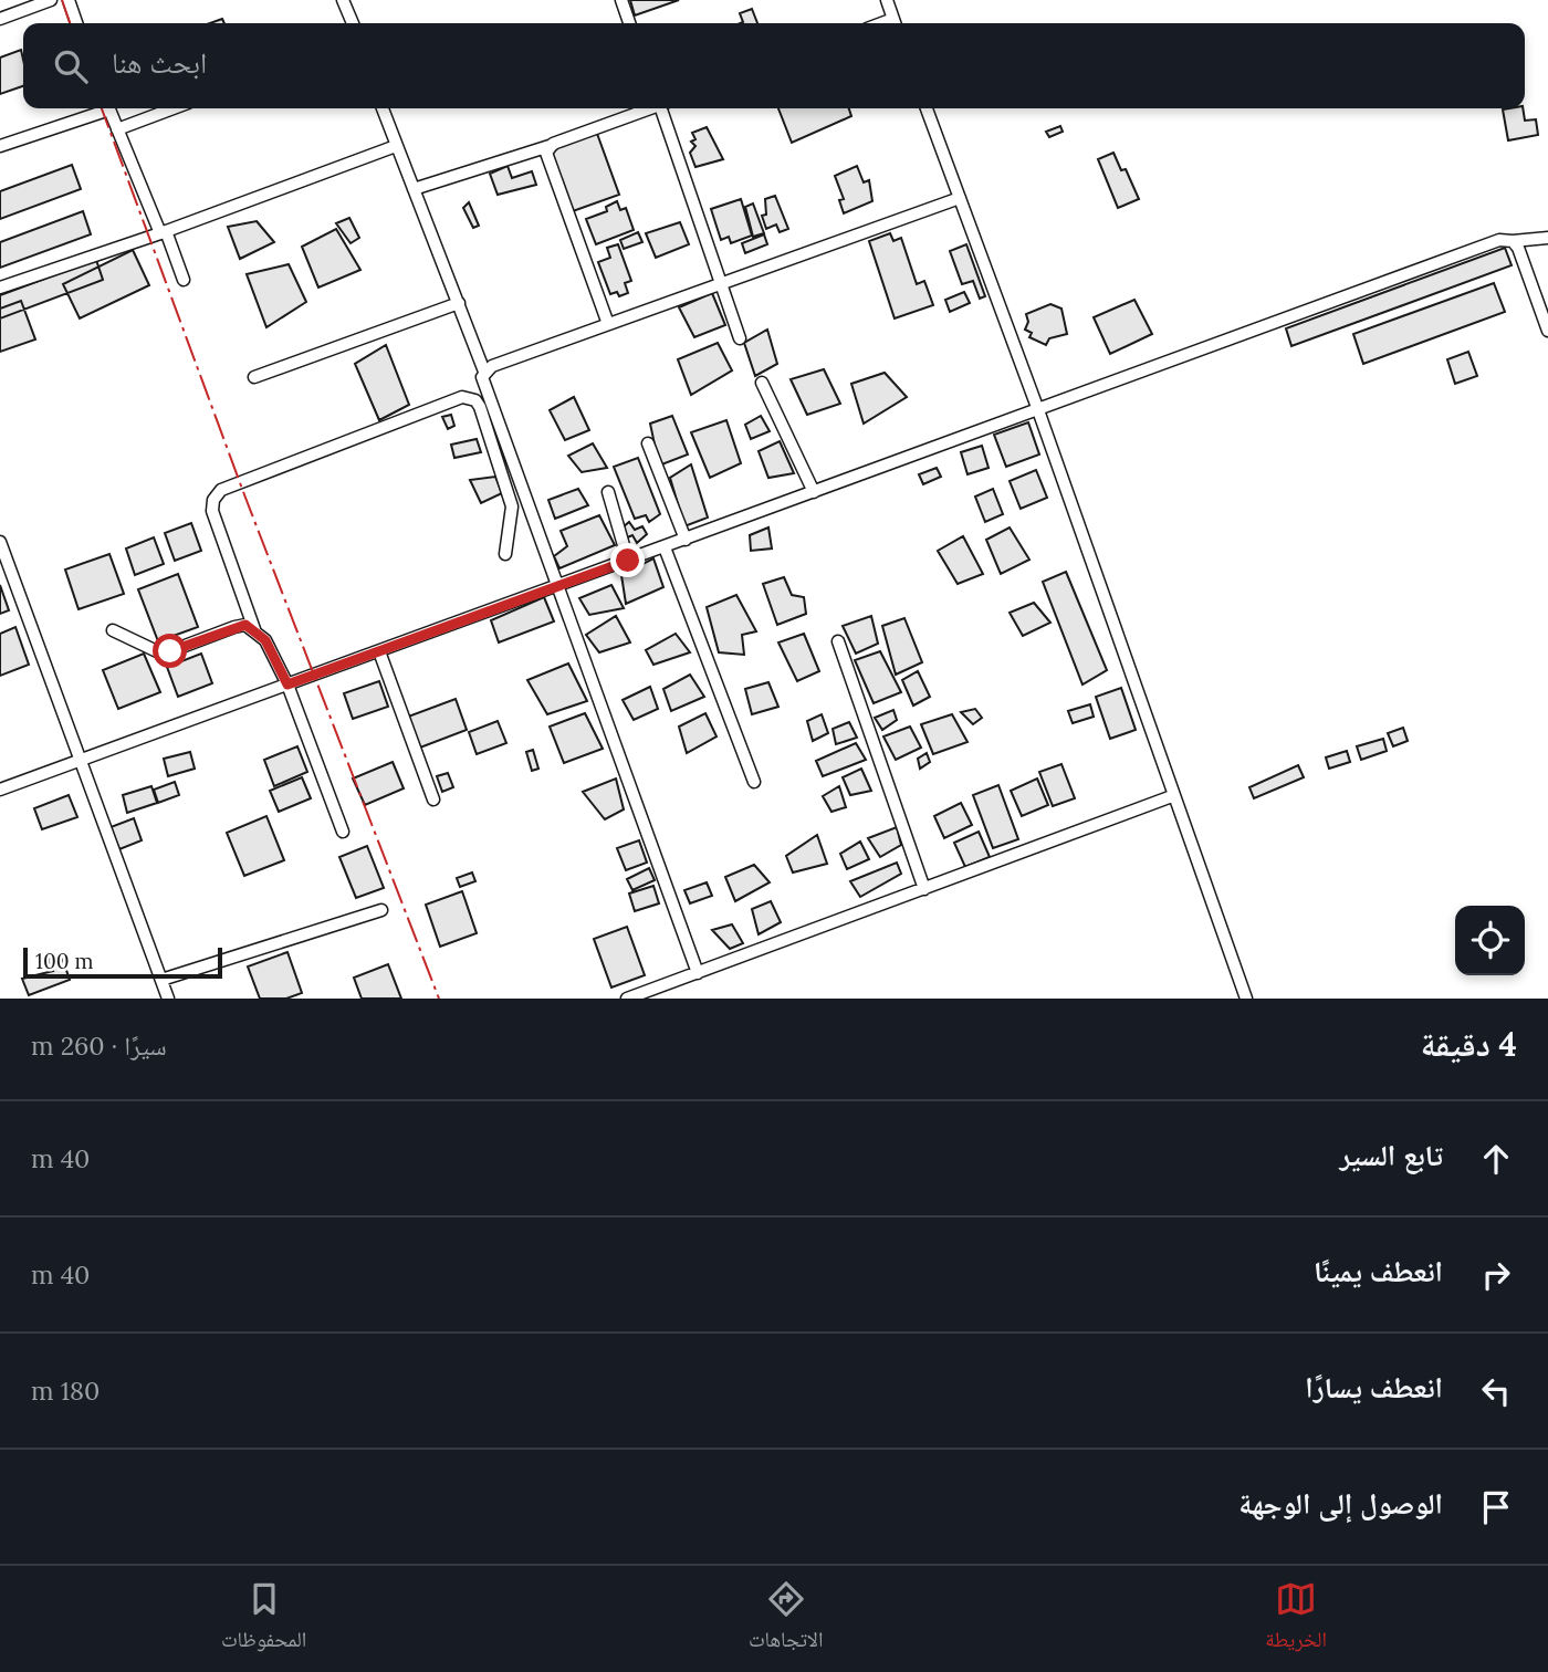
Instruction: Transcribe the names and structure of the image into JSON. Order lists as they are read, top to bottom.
{
  "scale_bar": "100 m",
  "page": {
    "search": "ابحث هنا",
    "scale": "100 m",
    "heading": ["4 دقيقة", "سيرًا · 260 m"],
    "list": [
      ["تابع السير", "40 m"],
      ["انعطف يمينًا", "40 m"],
      ["انعطف يسارًا", "180 m"],
      "الوصول إلى الوجهة"
    ],
    "nav": ["الخريطة", "الاتجاهات", "المحفوظات"]
  }
}
